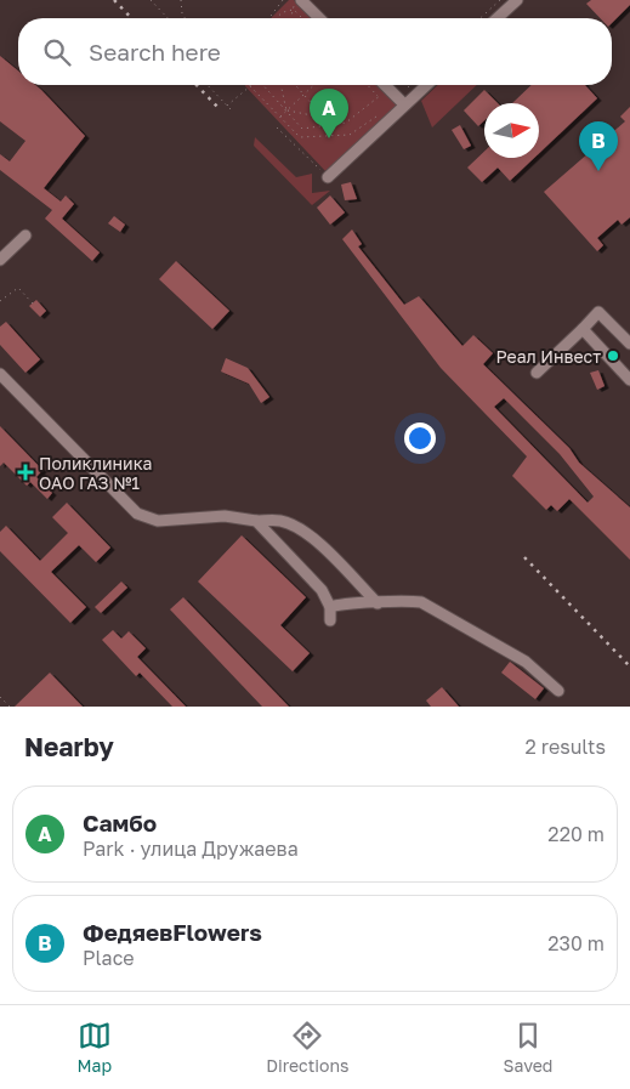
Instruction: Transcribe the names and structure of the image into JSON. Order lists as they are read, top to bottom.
{
  "places": {
    "other": ["Реал Инвест"],
    "health": ["Поликлиника ОАО ГАЗ №1"]
  },
  "north": "right",
  "page": {
    "search": "Search here",
    "pins": ["A", "B"],
    "heading": ["Nearby", "2 results"],
    "list": [
      {
        "mark": "A",
        "name": "Самбо",
        "note": "Park · улица Дружаева",
        "value": "220 m"
      },
      {
        "mark": "B",
        "name": "ФедяевFlowers",
        "note": "Place",
        "value": "230 m"
      }
    ],
    "nav": ["Map", "Directions", "Saved"]
  }
}
